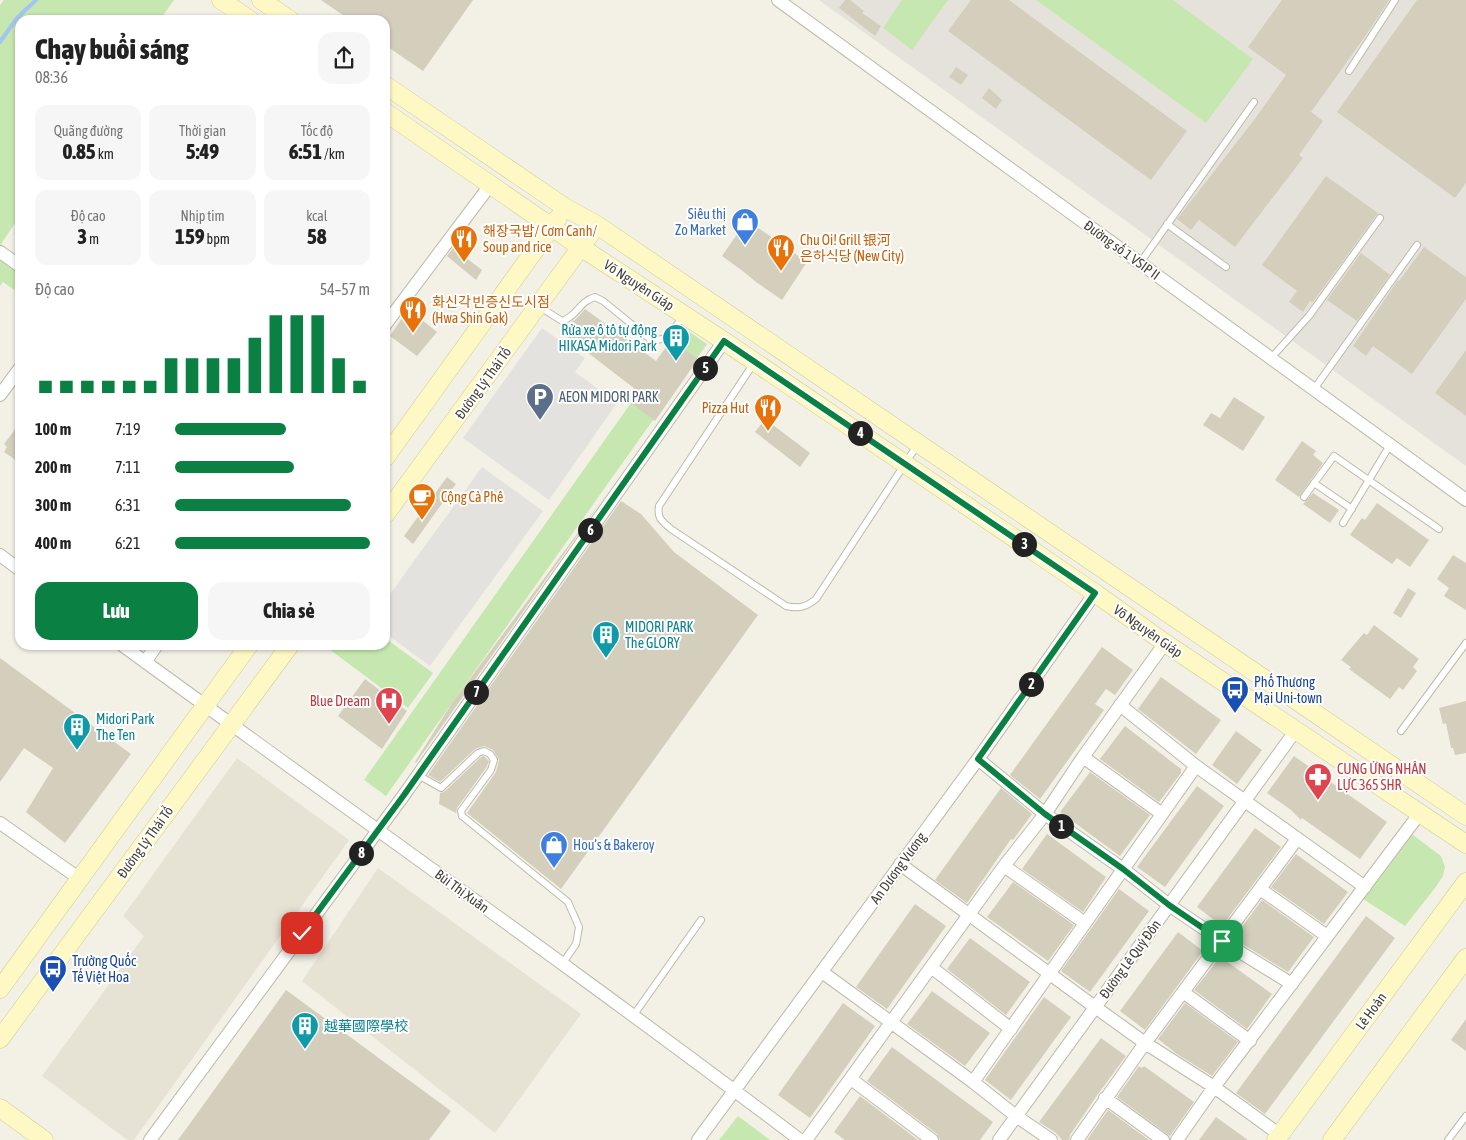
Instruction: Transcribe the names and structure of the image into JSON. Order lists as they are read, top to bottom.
{
  "streets": {
    "main road": ["Võ Nguyên Giáp", "Đường Lý Thái Tổ", "Lê Hoàn"],
    "street": [
      "Đường số 1 VSIP II",
      "An Dương Vương",
      "Bùi Thị Xuân",
      "Đường Lê Quý Đôn"
    ]
  },
  "crossings": [
    ["Võ Nguyên Giáp", "Đường Lý Thái Tổ"],
    ["Võ Nguyên Giáp", "An Dương Vương"],
    ["Võ Nguyên Giáp", "Đường Lê Quý Đôn"],
    ["Đường Lý Thái Tổ", "Bùi Thị Xuân"],
    ["An Dương Vương", "Bùi Thị Xuân"]
  ],
  "places": {
    "shop": ["Siêu thị Zo Market", "Hou’s & Bakeroy"],
    "restaurant": [
      "해장국밥/ Cơm Canh/ Soup and rice",
      "Chu Oi! Grill 银河 은하식당 (New City)",
      "화신각 빈증신도시점 (Hwa Shin Gak)",
      "Pizza Hut"
    ],
    "building": [
      "Rửa xe ô tô tự động HIKASA Midori Park",
      "MIDORI PARK The GLORY",
      "Midori Park The Ten",
      "越華國際學校"
    ],
    "parking": ["AEON MIDORI PARK"],
    "cafe": ["Cộng Cà Phê"],
    "bus stop": ["Phố Thương Mại Uni-town", "Trường Quốc Tế Việt Hoa"],
    "hospital": ["Blue Dream"],
    "pharmacy": ["CUNG ỨNG NHÂN LỰC 365 SHR"]
  },
  "page": {
    "heading": ["Chạy buổi sáng", "08:36"],
    "stats": [
      ["Quãng đường", "0.85 km"],
      ["Thời gian", "5:49"],
      ["Tốc độ", "6:51 /km"],
      ["Độ cao", "3 m"],
      ["Nhịp tim", "159 bpm"],
      ["kcal", "58"]
    ],
    "chart": ["Độ cao", "54–57 m"],
    "pins": [
      "5",
      "4",
      "6",
      "3",
      "2",
      "7",
      "1",
      "8"
    ],
    "list": [
      {
        "name": "100 m",
        "note": "7:19"
      },
      {
        "name": "200 m",
        "note": "7:11"
      },
      {
        "name": "300 m",
        "note": "6:31"
      },
      {
        "name": "400 m",
        "note": "6:21"
      }
    ],
    "buttons": ["Lưu", "Chia sẻ"]
  }
}
